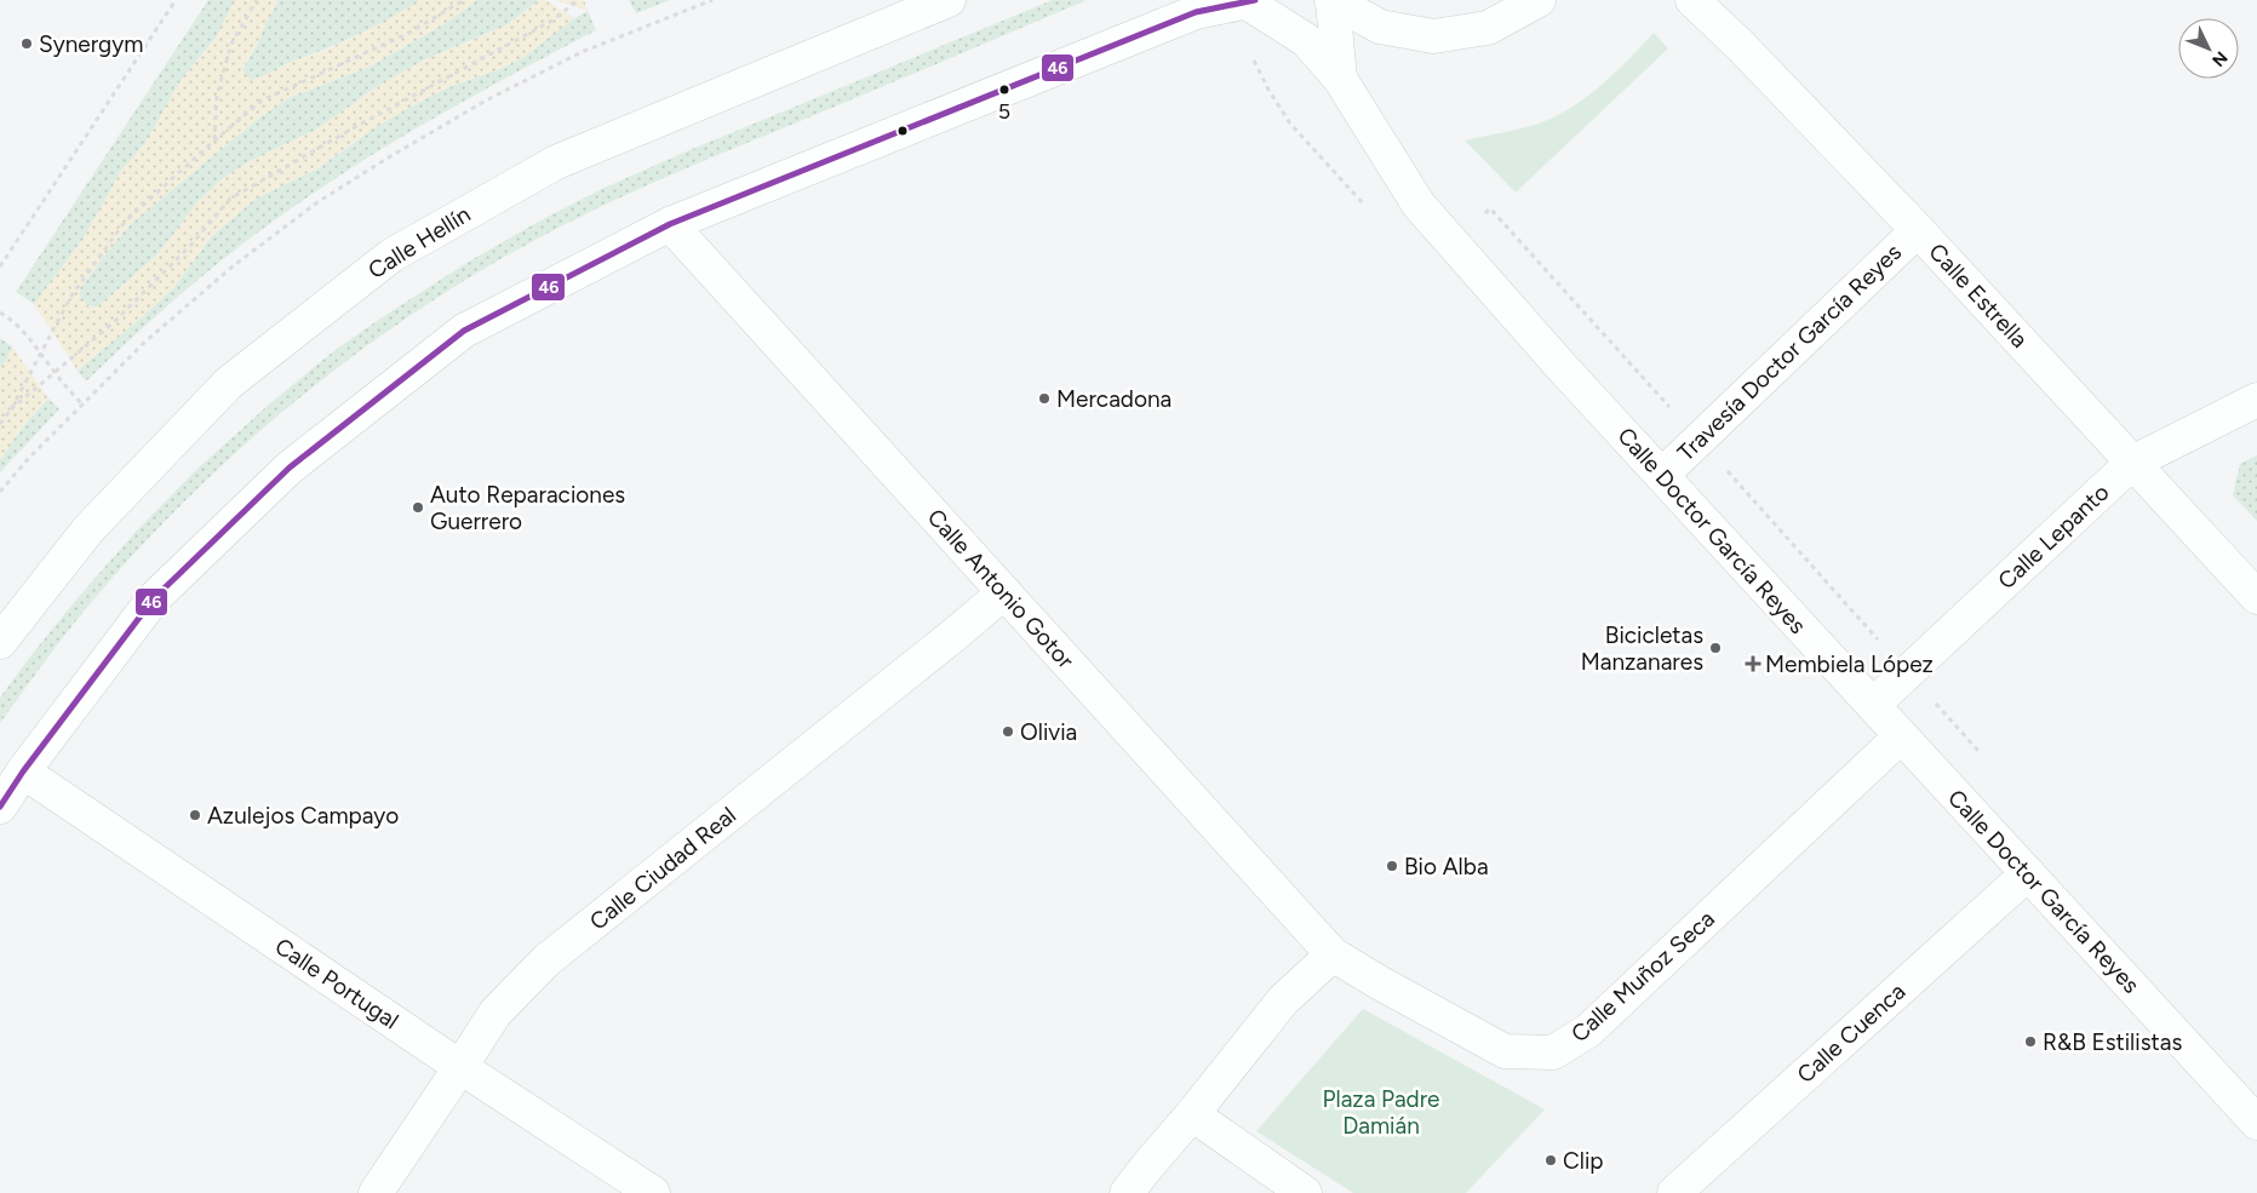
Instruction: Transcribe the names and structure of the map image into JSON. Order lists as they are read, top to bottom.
{
  "streets": {
    "street": [
      "Calle Hellín",
      "Calle Estrella",
      "Travesía Doctor García Reyes",
      "Calle Doctor García Reyes",
      "Calle Lepanto",
      "Calle Antonio Gotor",
      "Calle Ciudad Real",
      "Calle Muñoz Seca",
      "Calle Portugal",
      "Calle Cuenca"
    ]
  },
  "crossings": [
    ["Calle Estrella", "Travesía Doctor García Reyes"],
    ["Calle Estrella", "Calle Lepanto"],
    ["Travesía Doctor García Reyes", "Calle Doctor García Reyes"],
    ["Calle Doctor García Reyes", "Calle Lepanto"],
    ["Calle Doctor García Reyes", "Calle Muñoz Seca"],
    ["Calle Doctor García Reyes", "Calle Cuenca"],
    ["Calle Antonio Gotor", "Calle Ciudad Real"],
    ["Calle Antonio Gotor", "Calle Muñoz Seca"],
    ["Calle Ciudad Real", "Calle Portugal"]
  ],
  "parks": ["Plaza Padre Damián"],
  "places": {
    "other": [
      "Synergym",
      "5",
      "Mercadona",
      "Auto Reparaciones Guerrero",
      "Bicicletas Manzanares",
      "Olivia",
      "Azulejos Campayo",
      "Bio Alba",
      "R&B Estilistas",
      "Clip"
    ],
    "health": ["Membiela López"]
  },
  "lines": ["transit line 46"],
  "north": "bottom right"
}
